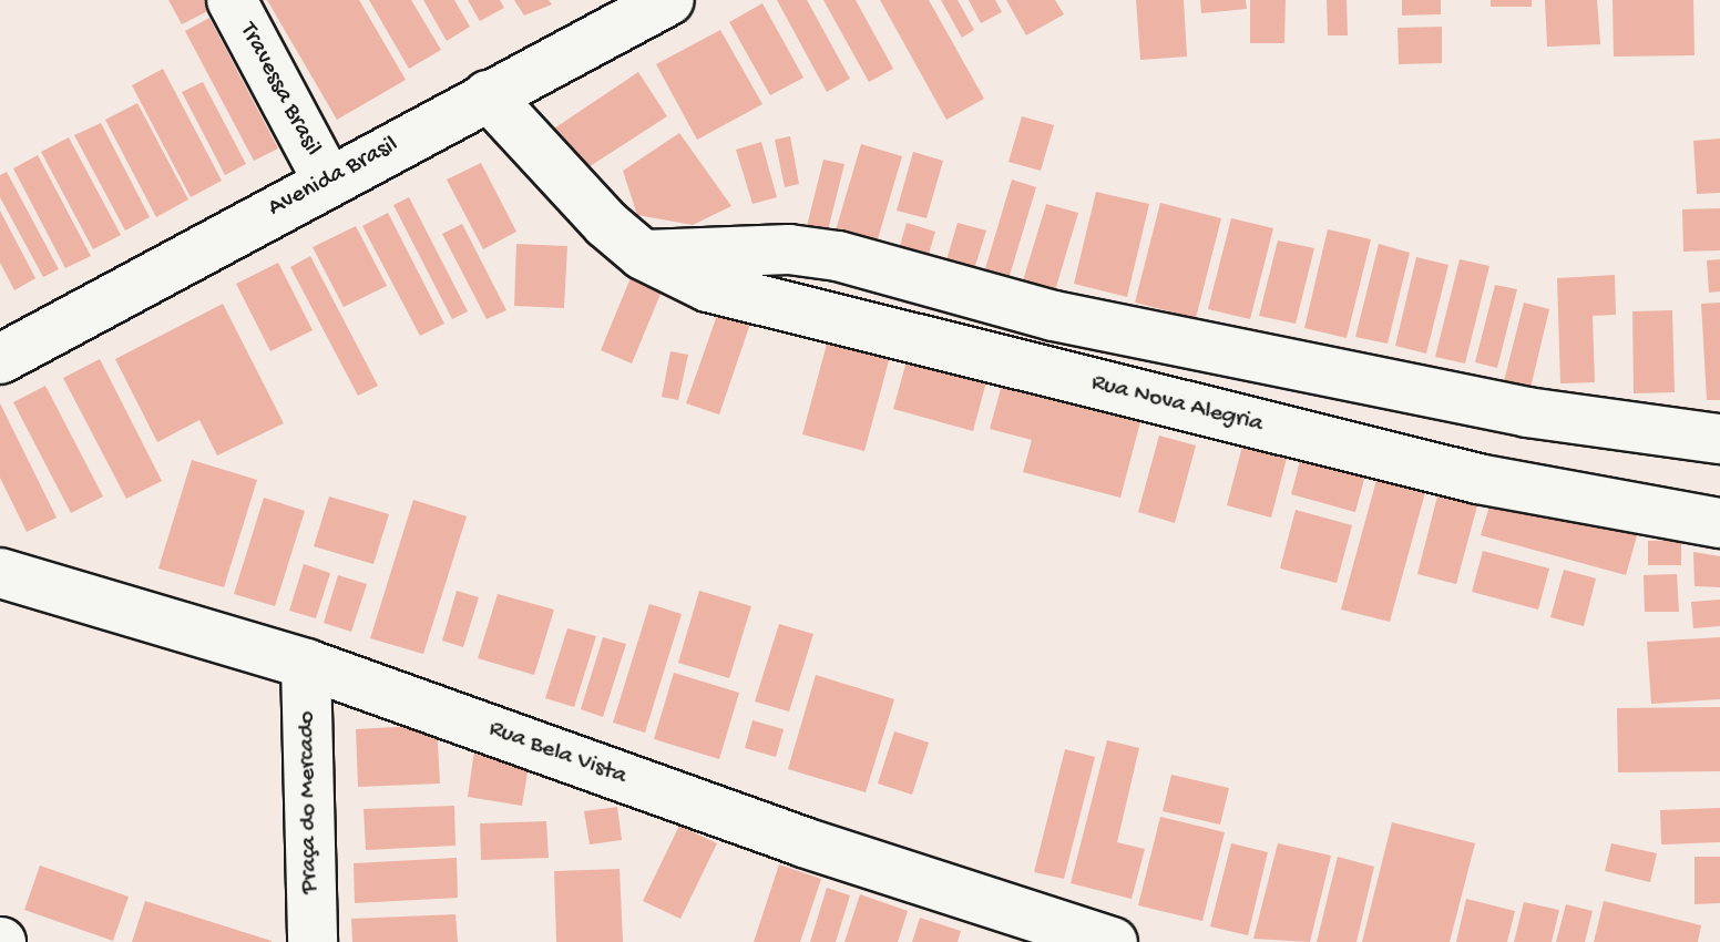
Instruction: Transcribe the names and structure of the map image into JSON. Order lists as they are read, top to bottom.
{
  "streets": {
    "street": [
      "Travessa Brasil",
      "Avenida Brasil",
      "Rua Nova Alegria",
      "Rua Bela Vista",
      "Praça do Mercado"
    ]
  },
  "crossings": [
    ["Travessa Brasil", "Avenida Brasil"],
    ["Avenida Brasil", "Rua Nova Alegria"],
    ["Rua Bela Vista", "Praça do Mercado"]
  ]
}
